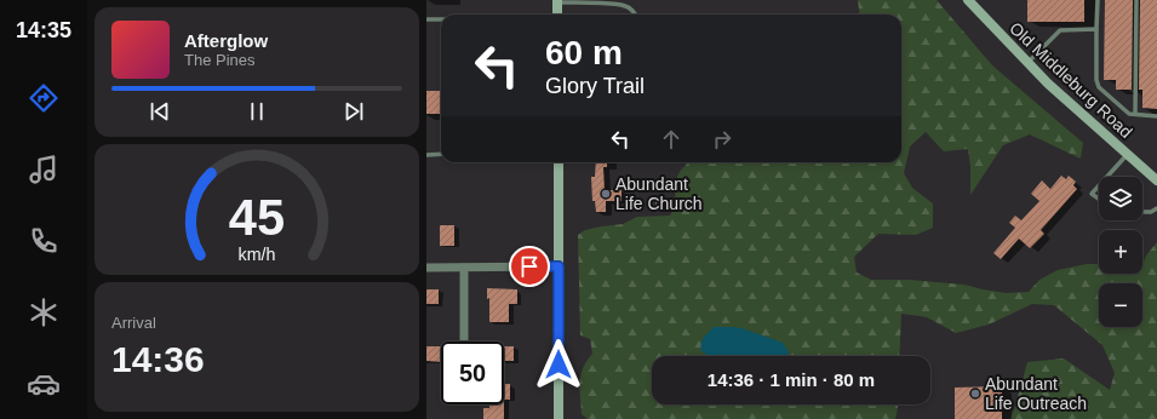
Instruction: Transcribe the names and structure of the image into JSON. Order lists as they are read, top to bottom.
{
  "streets": {
    "main road": ["Old Middleburg Road"]
  },
  "places": ["Abundant Life Church", "Abundant Life Outreach"],
  "page": {
    "tabs": "14:35",
    "turn": ["60 m", "Glory Trail"],
    "song": ["Afterglow", "The Pines"],
    "map_buttons": ["+", "−"],
    "tile": ["Arrival", "14:36"],
    "limit": "50",
    "trip": "14:36 · 1 min · 80 m",
    "gauge": ["45", "km/h"]
  }
}
